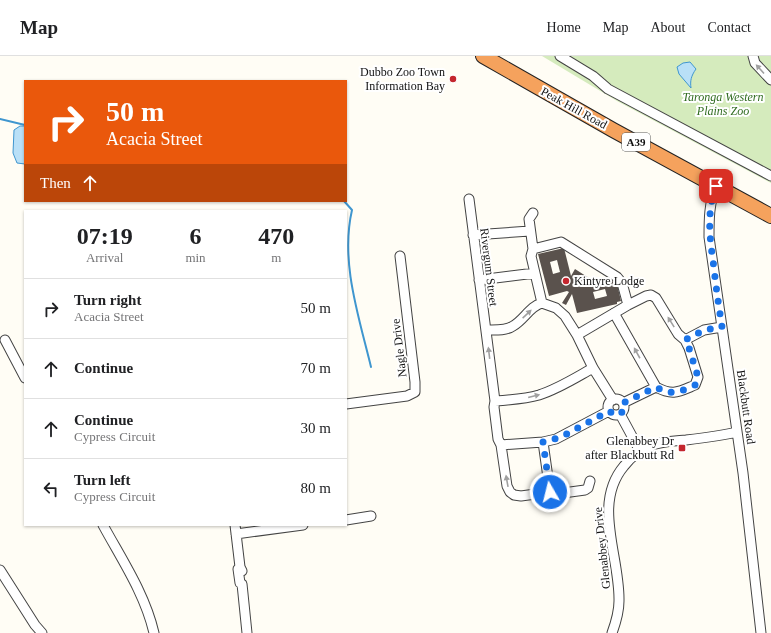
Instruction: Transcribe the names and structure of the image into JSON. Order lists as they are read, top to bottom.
{
  "streets": {
    "highway": ["Peak Hill Road", "A39"],
    "street": [
      "Rivergum Street",
      "Nagle Drive",
      "Blackbutt Road",
      "Glenabbey Drive"
    ]
  },
  "crossings": [
    ["Peak Hill Road", "Blackbutt Road"],
    ["Blackbutt Road", "Glenabbey Drive"]
  ],
  "parks": ["Taronga Western Plains Zoo"],
  "places": {
    "other": ["Dubbo Zoo Town Information Bay", "Kintyre Lodge"],
    "transit": ["Glenabbey Dr after Blackbutt Rd"]
  },
  "page": {
    "header": "Map",
    "nav": [
      "Home",
      "Map",
      "About",
      "Contact"
    ],
    "turn": ["50 m", "Acacia Street"],
    "then": "Then",
    "eta": [
      "07:19",
      "Arrival",
      "6",
      "min",
      "470",
      "m"
    ],
    "list": [
      {
        "name": "Turn right",
        "note": "Acacia Street",
        "value": "50 m"
      },
      {
        "name": "Continue",
        "value": "70 m"
      },
      {
        "name": "Continue",
        "note": "Cypress Circuit",
        "value": "30 m"
      },
      {
        "name": "Turn left",
        "note": "Cypress Circuit",
        "value": "80 m"
      }
    ]
  }
}
